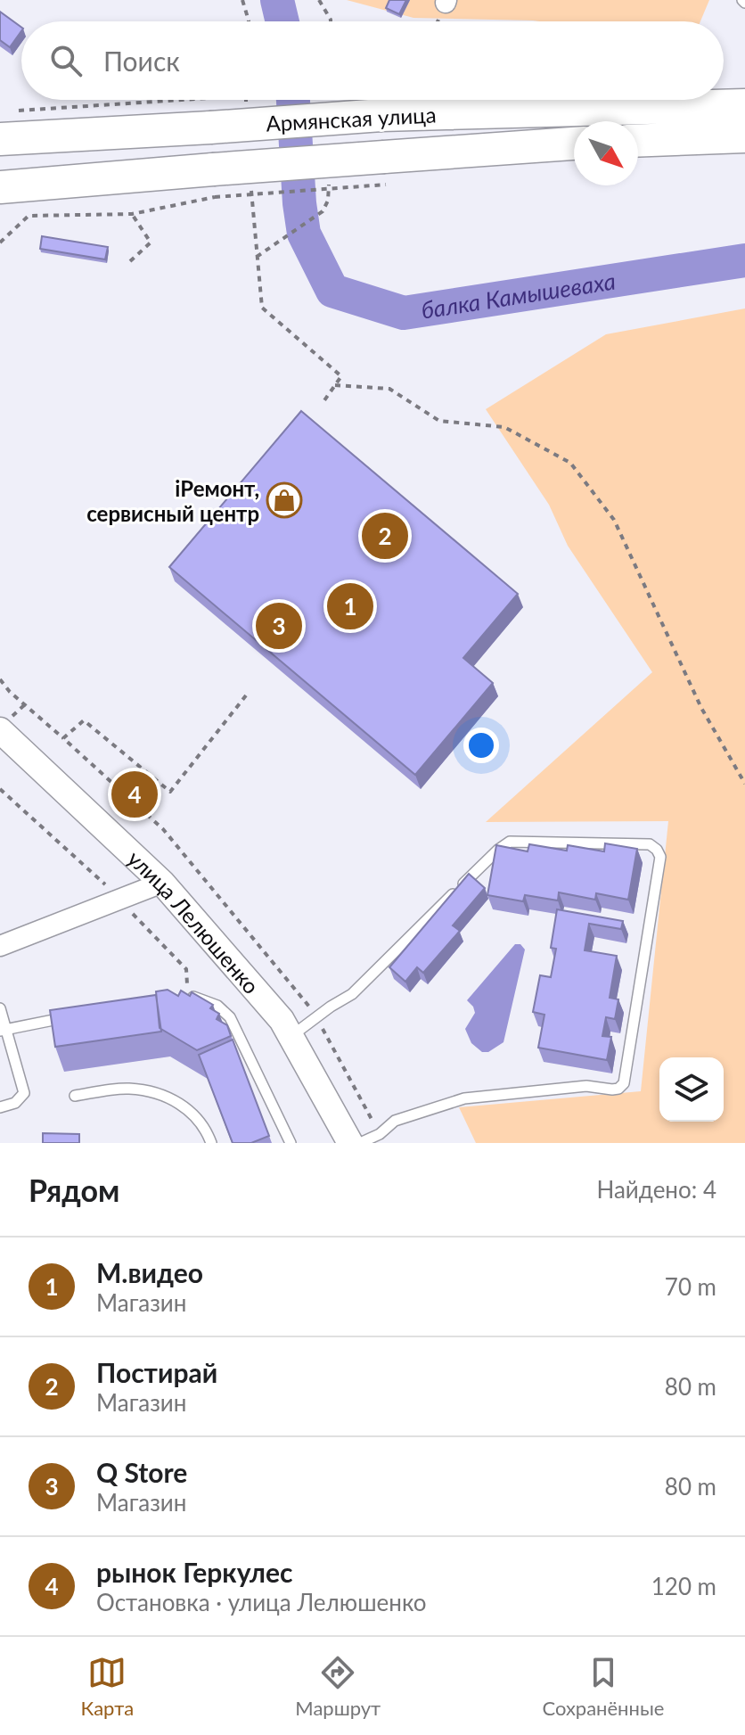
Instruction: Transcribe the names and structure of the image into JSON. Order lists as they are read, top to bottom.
{
  "streets": {
    "main road": ["Армянская улица"],
    "street": ["улица Лелюшенко"]
  },
  "water": ["балка Камышеваха"],
  "places": {
    "shop": ["iРемонт, сервисный центр"]
  },
  "north": "bottom right",
  "page": {
    "search": "Поиск",
    "pins": [
      "2",
      "1",
      "3",
      "4"
    ],
    "heading": ["Рядом", "Найдено: 4"],
    "list": [
      {
        "mark": "1",
        "name": "М.видео",
        "note": "Магазин",
        "value": "70 m"
      },
      {
        "mark": "2",
        "name": "Постирай",
        "note": "Магазин",
        "value": "80 m"
      },
      {
        "mark": "3",
        "name": "Q Store",
        "note": "Магазин",
        "value": "80 m"
      },
      {
        "mark": "4",
        "name": "рынок Геркулес",
        "note": "Остановка · улица Лелюшенко",
        "value": "120 m"
      }
    ],
    "nav": ["Карта", "Маршрут", "Сохранённые"]
  }
}
